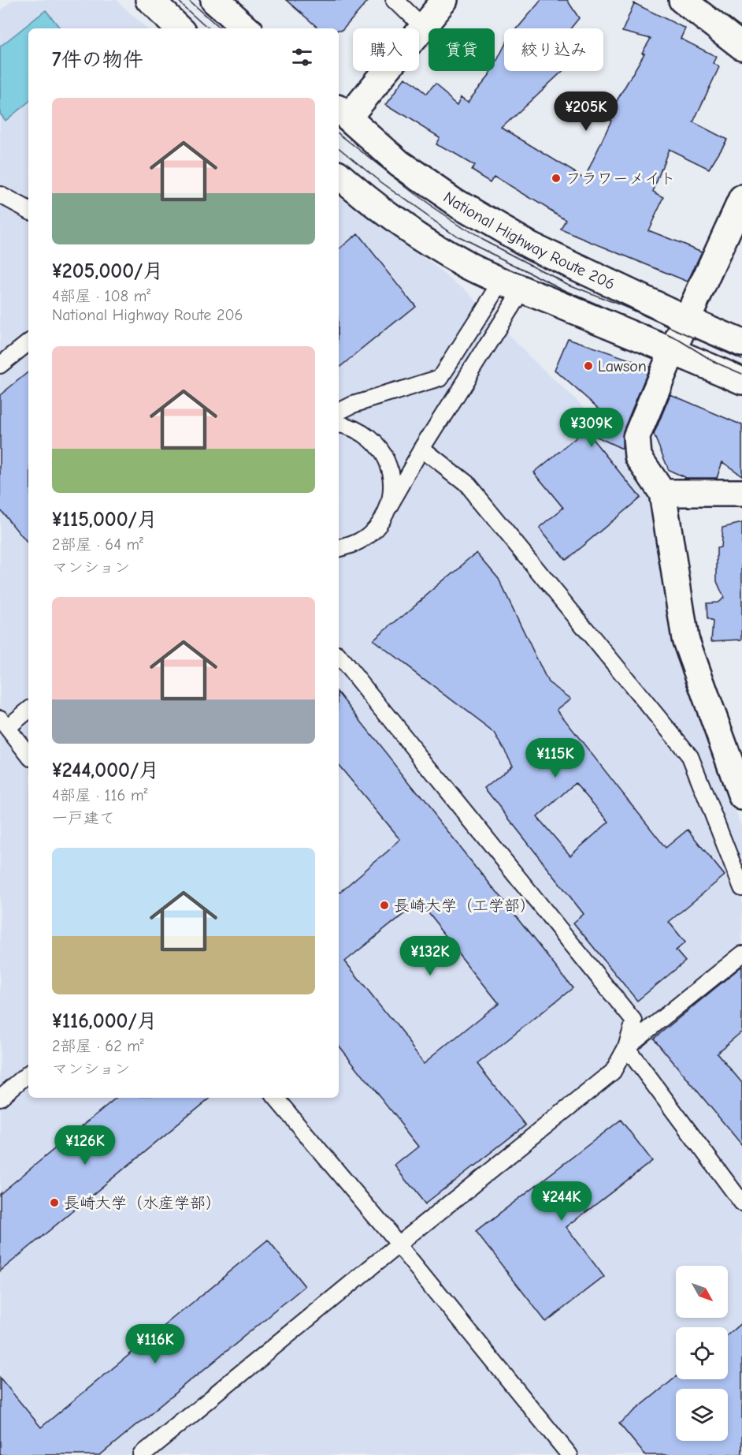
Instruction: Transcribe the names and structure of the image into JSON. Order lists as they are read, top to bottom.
{
  "streets": {
    "main road": ["National Highway Route 206"]
  },
  "places": [
    "フラワーメイト",
    "Lawson",
    "長崎大学（工学部）",
    "長崎大学（水産学部）"
  ],
  "north": "bottom right",
  "page": {
    "chip": ["購入", "賃貸", "絞り込み"],
    "heading": "7件の物件",
    "list": [
      {
        "name": "¥205,000/月",
        "note": "4部屋 · 108 m² · National Highway Route 206"
      },
      {
        "name": "¥115,000/月",
        "note": "2部屋 · 64 m² · マンション"
      },
      {
        "name": "¥244,000/月",
        "note": "4部屋 · 116 m² · 一戸建て"
      },
      {
        "name": "¥116,000/月",
        "note": "2部屋 · 62 m² · マンション"
      }
    ],
    "price": [
      "¥205K",
      "¥309K",
      "¥115K",
      "¥132K",
      "¥126K",
      "¥244K",
      "¥116K"
    ]
  }
}
